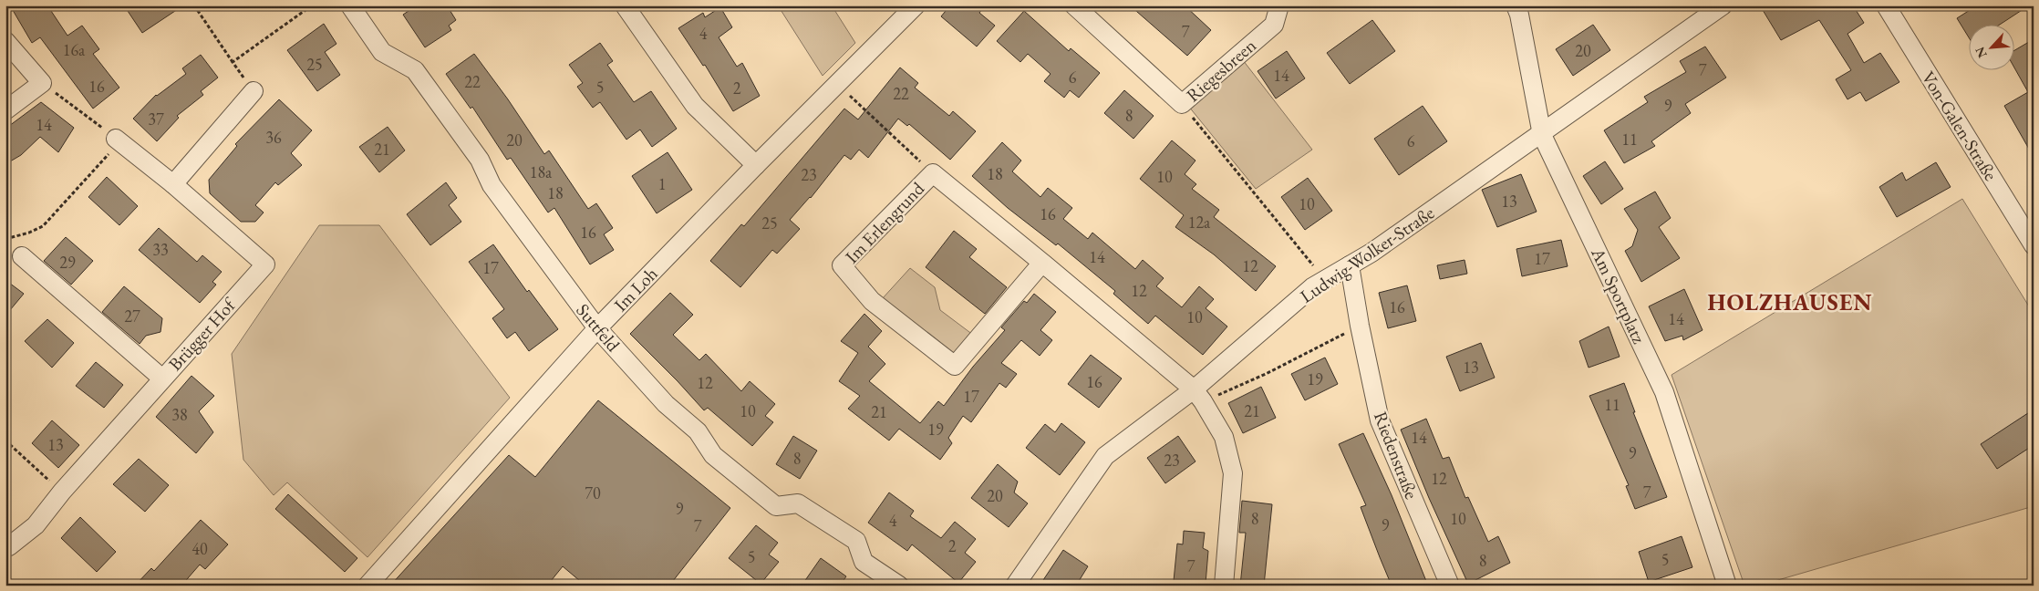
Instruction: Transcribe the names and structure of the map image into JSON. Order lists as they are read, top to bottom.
{
  "streets": {
    "street": [
      "Riegesbreen",
      "Von-Galen-Straße",
      "Im Erlengrund",
      "Ludwig-Wolker-Straße",
      "Im Loh",
      "Am Sportplatz",
      "Suttfeld",
      "Brügger Hof",
      "Riedenstraße"
    ]
  },
  "crossings": [
    ["Im Erlengrund", "Ludwig-Wolker-Straße"],
    ["Ludwig-Wolker-Straße", "Am Sportplatz"],
    ["Ludwig-Wolker-Straße", "Riedenstraße"],
    ["Im Loh", "Suttfeld"]
  ],
  "districts": ["HOLZHAUSEN"],
  "house_numbers": [
    "7",
    "4",
    "16a",
    "20",
    "25",
    "7",
    "14",
    "6",
    "22",
    "16",
    "5",
    "2",
    "22",
    "9",
    "8",
    "37",
    "14",
    "36",
    "11",
    "20",
    "6",
    "21",
    "18a",
    "18",
    "23",
    "10",
    "1",
    "18",
    "13",
    "10",
    "16",
    "12a",
    "25",
    "16",
    "33",
    "14",
    "17",
    "29",
    "12",
    "17",
    "12",
    "16",
    "27",
    "10",
    "14",
    "13",
    "19",
    "16",
    "12",
    "17",
    "11",
    "10",
    "21",
    "21",
    "38",
    "19",
    "14",
    "13",
    "9",
    "8",
    "23",
    "12",
    "7",
    "70",
    "20",
    "9",
    "8",
    "10",
    "4",
    "9",
    "7",
    "2",
    "40",
    "5",
    "5",
    "8",
    "7"
  ],
  "north": "bottom left"
}
